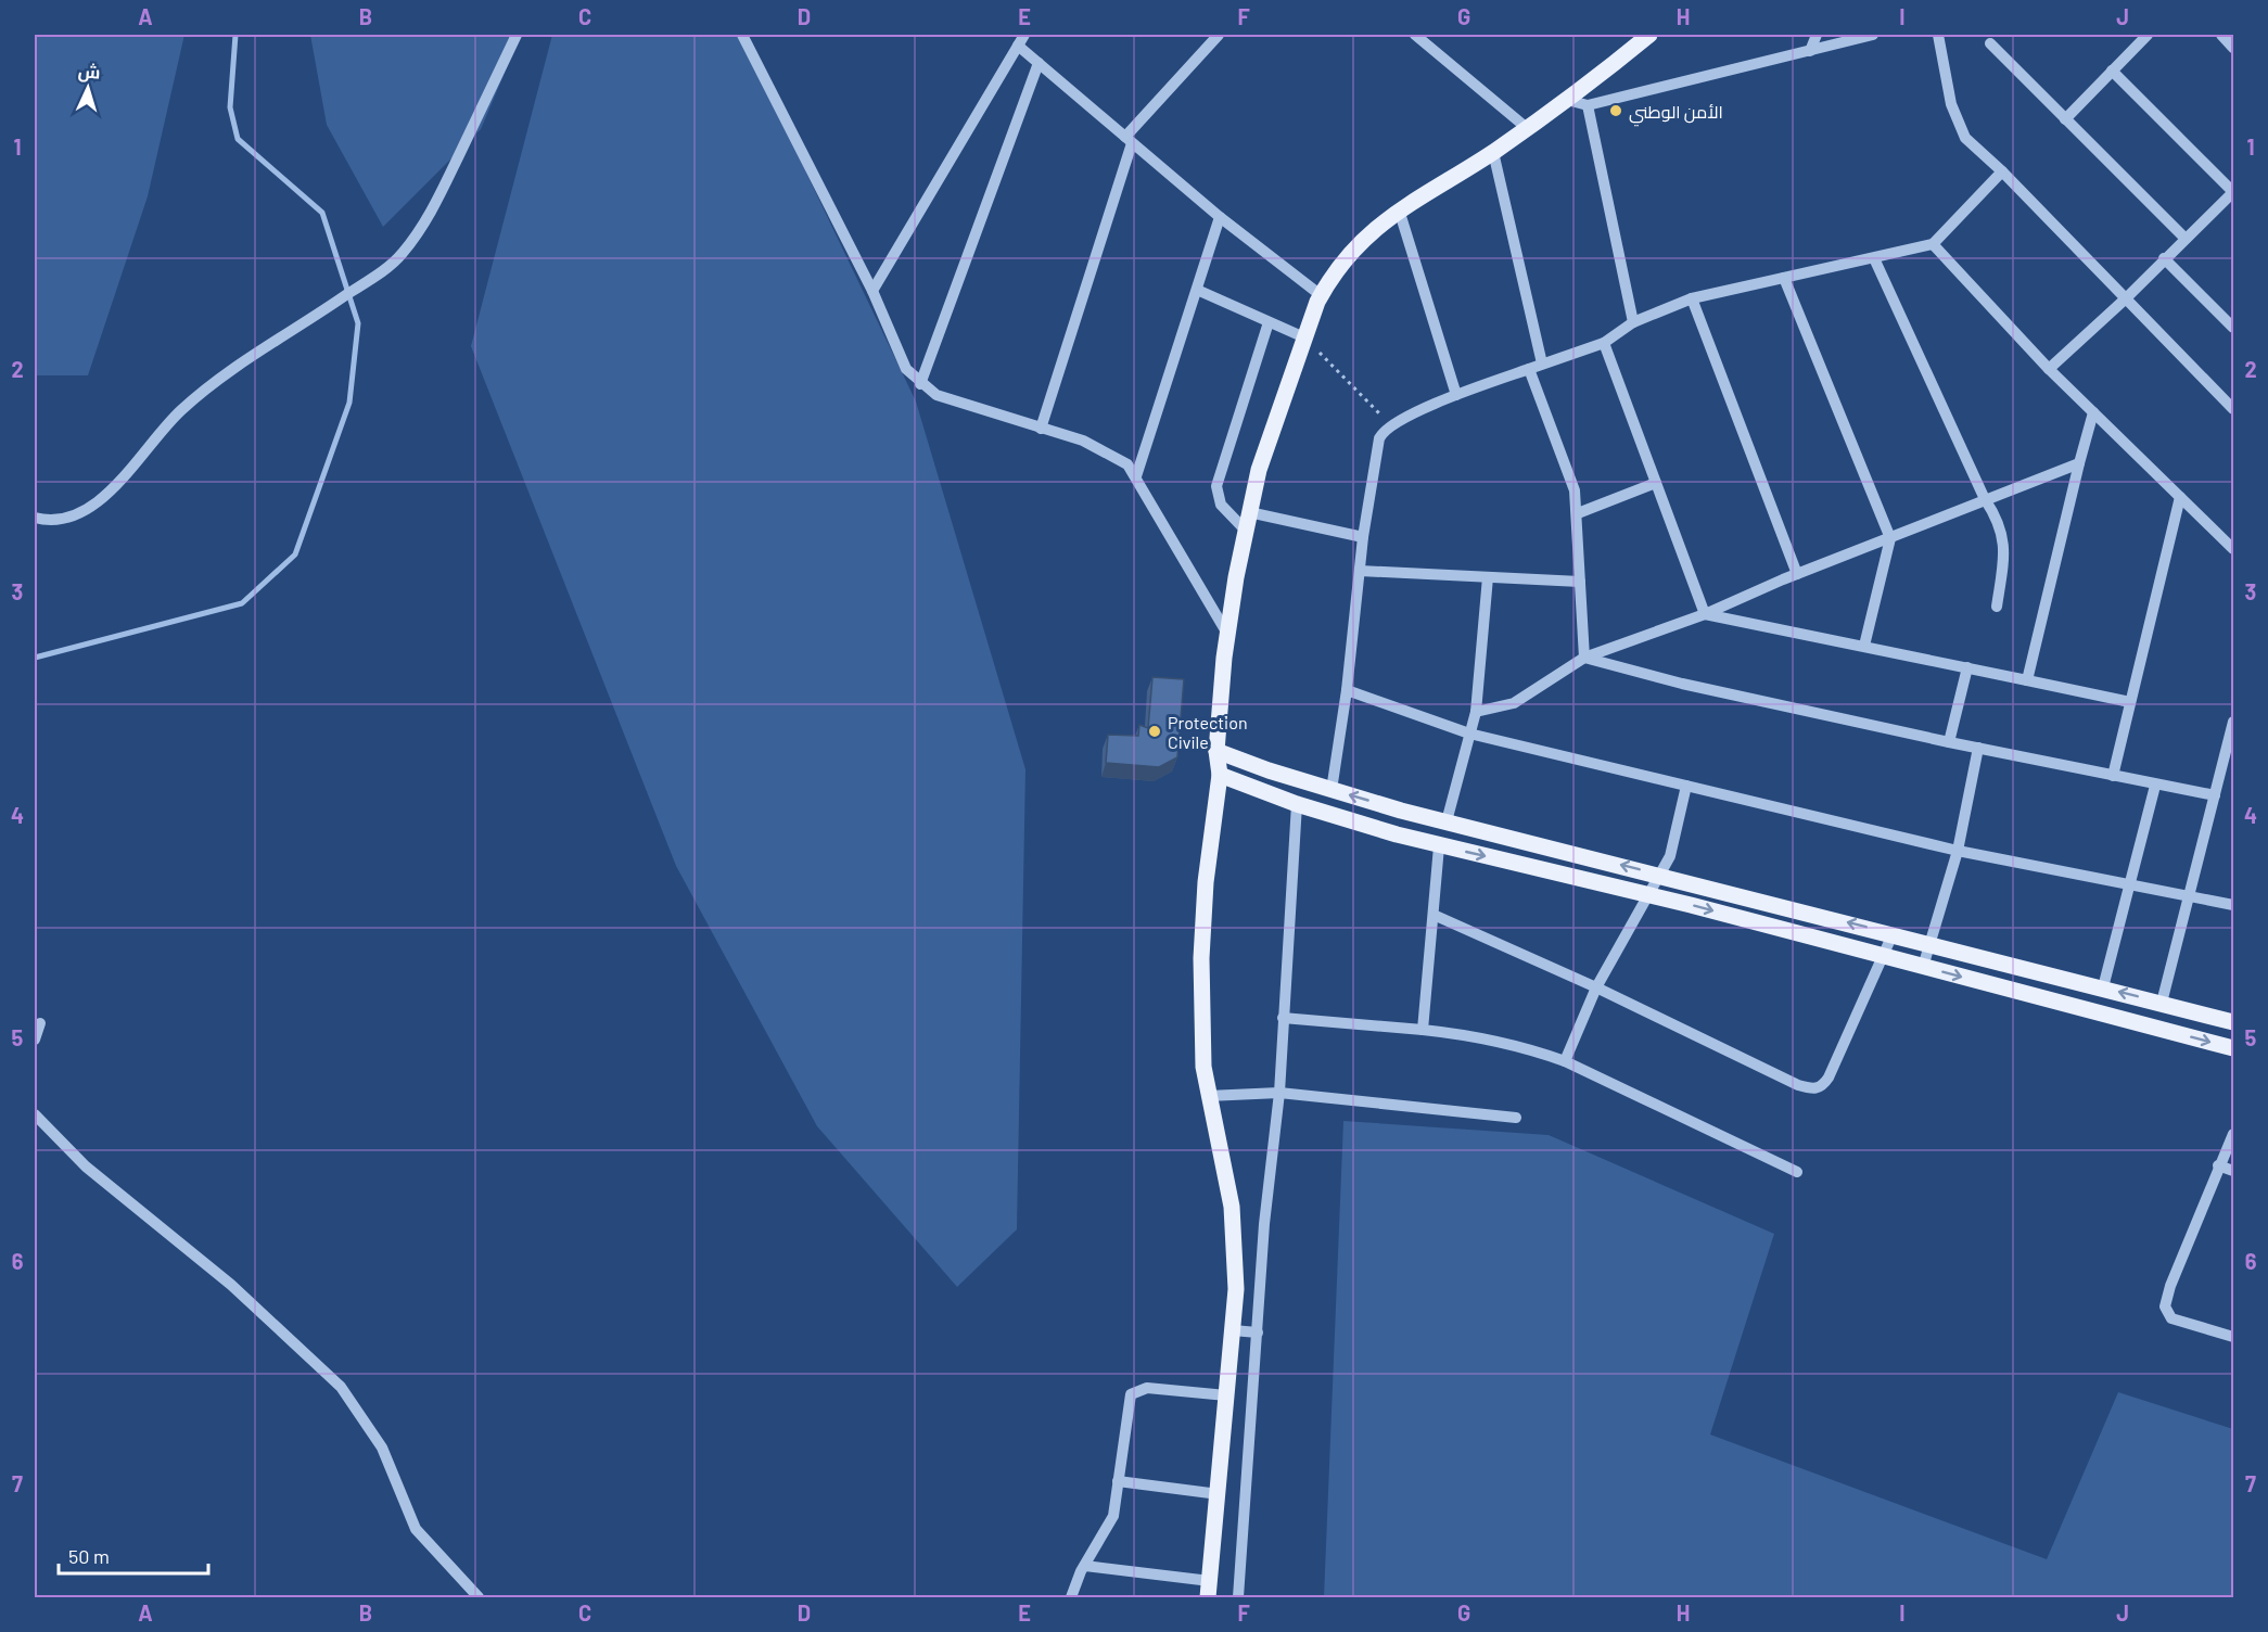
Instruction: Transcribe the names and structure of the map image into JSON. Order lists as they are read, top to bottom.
{
  "places": ["الأمن الوطني", "Protection Civile"],
  "scale_bar": "50 m",
  "north": "top",
  "grid": {
    "columns": [
      "A",
      "B",
      "C",
      "D",
      "E",
      "F",
      "G",
      "H",
      "I",
      "J"
    ],
    "rows": [
      "1",
      "2",
      "3",
      "4",
      "5",
      "6",
      "7"
    ]
  }
}
